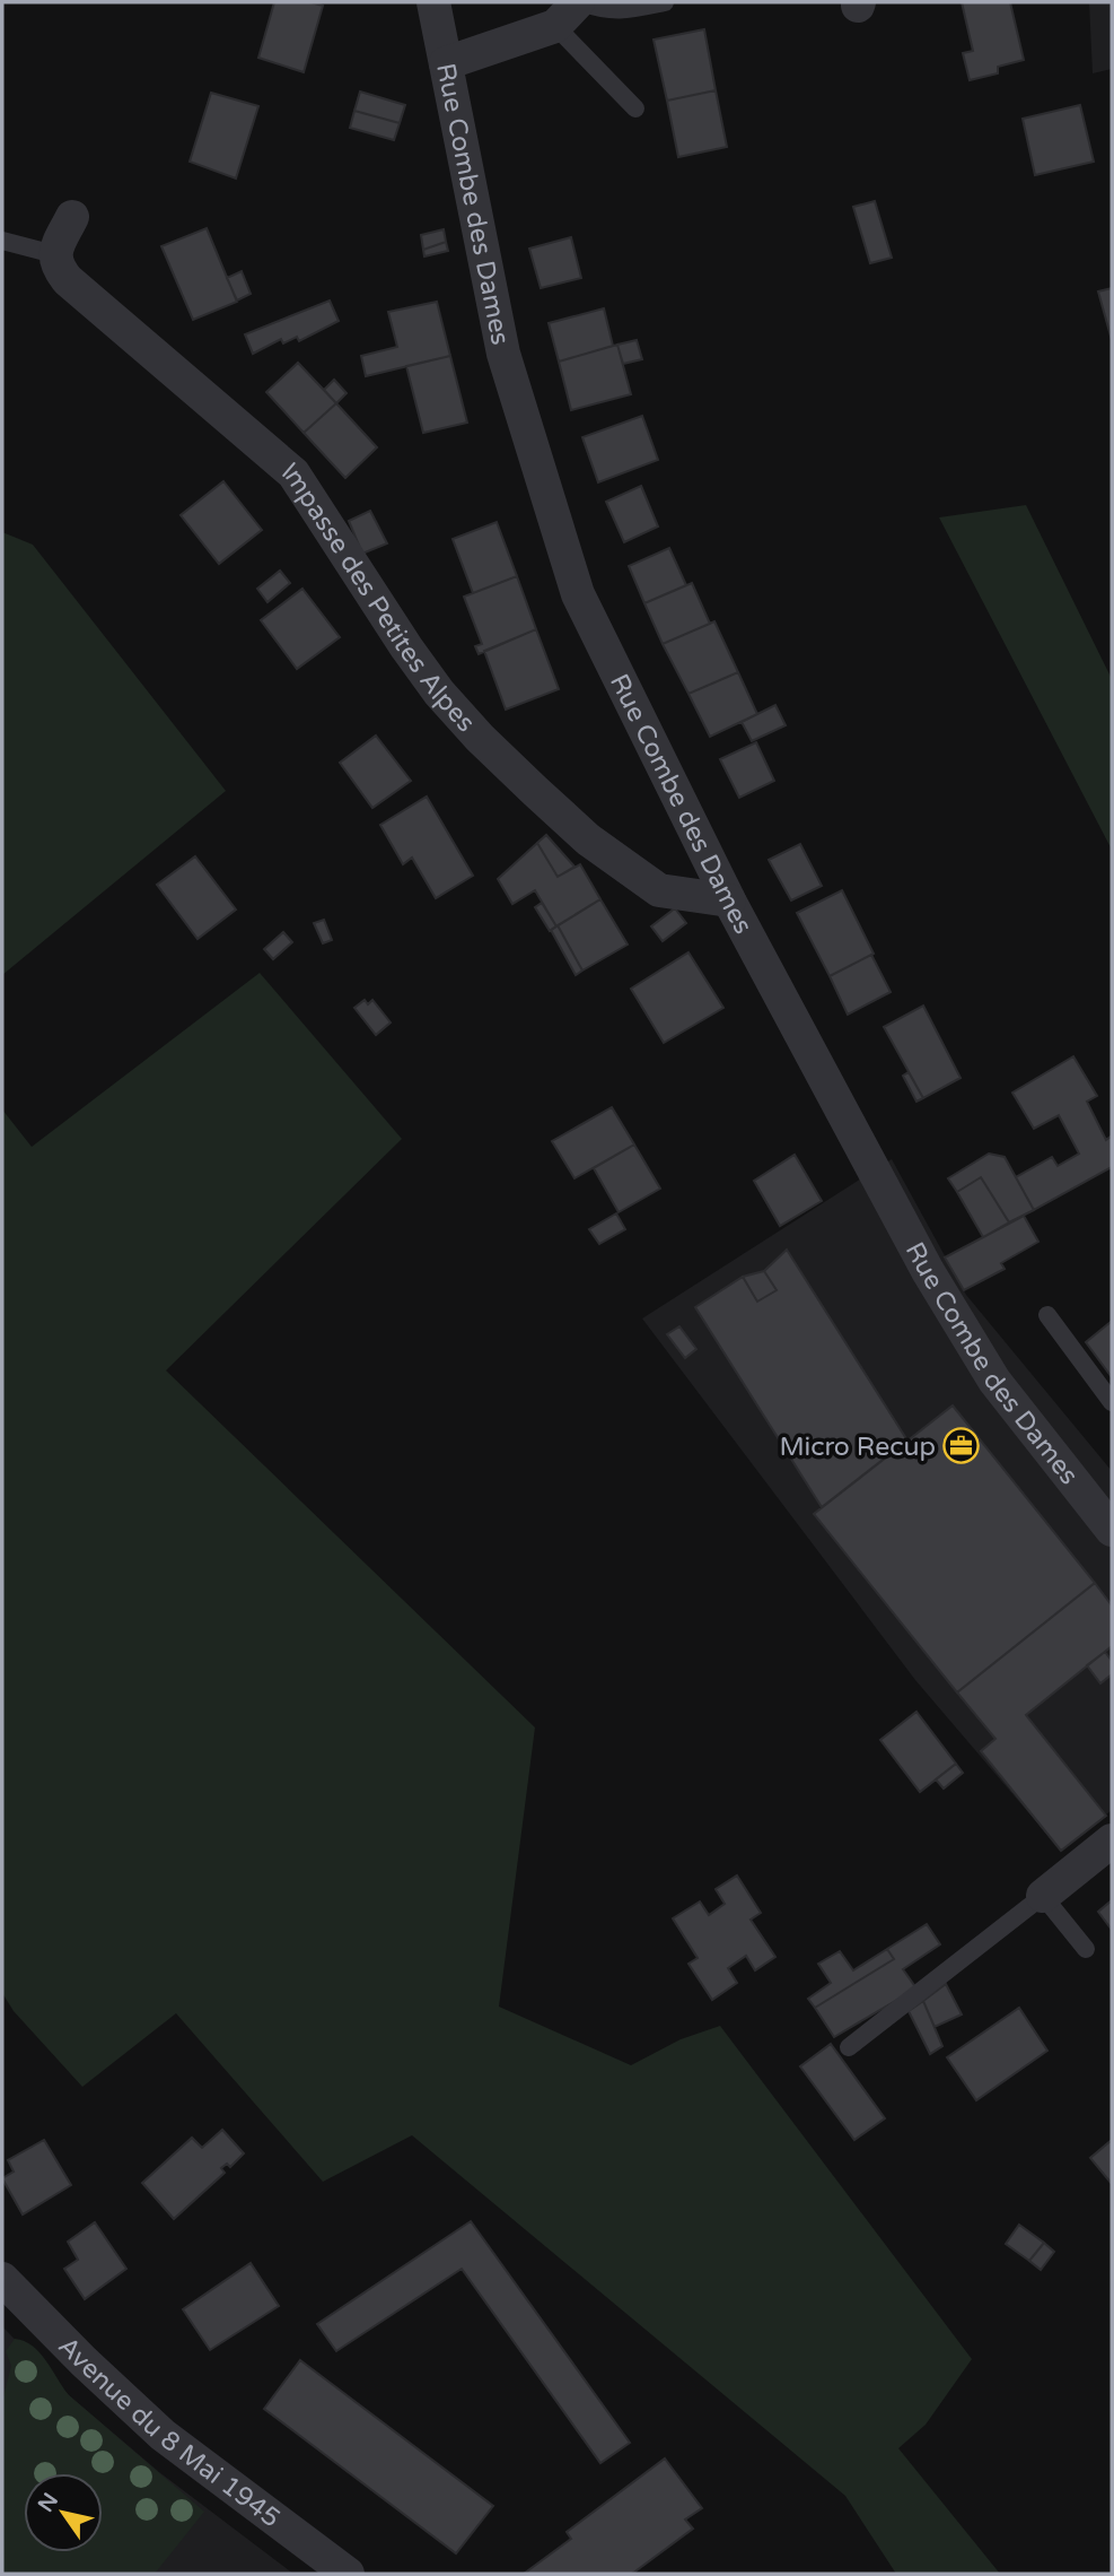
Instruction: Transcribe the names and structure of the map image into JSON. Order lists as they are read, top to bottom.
{
  "streets": {
    "street": ["Rue Combe des Dames", "Impasse des Petites Alpes", "Avenue du 8 Mai 1945"]
  },
  "crossings": [
    ["Rue Combe des Dames", "Impasse des Petites Alpes"]
  ],
  "places": {
    "office": ["Micro Recup"]
  },
  "north": "top left"
}
